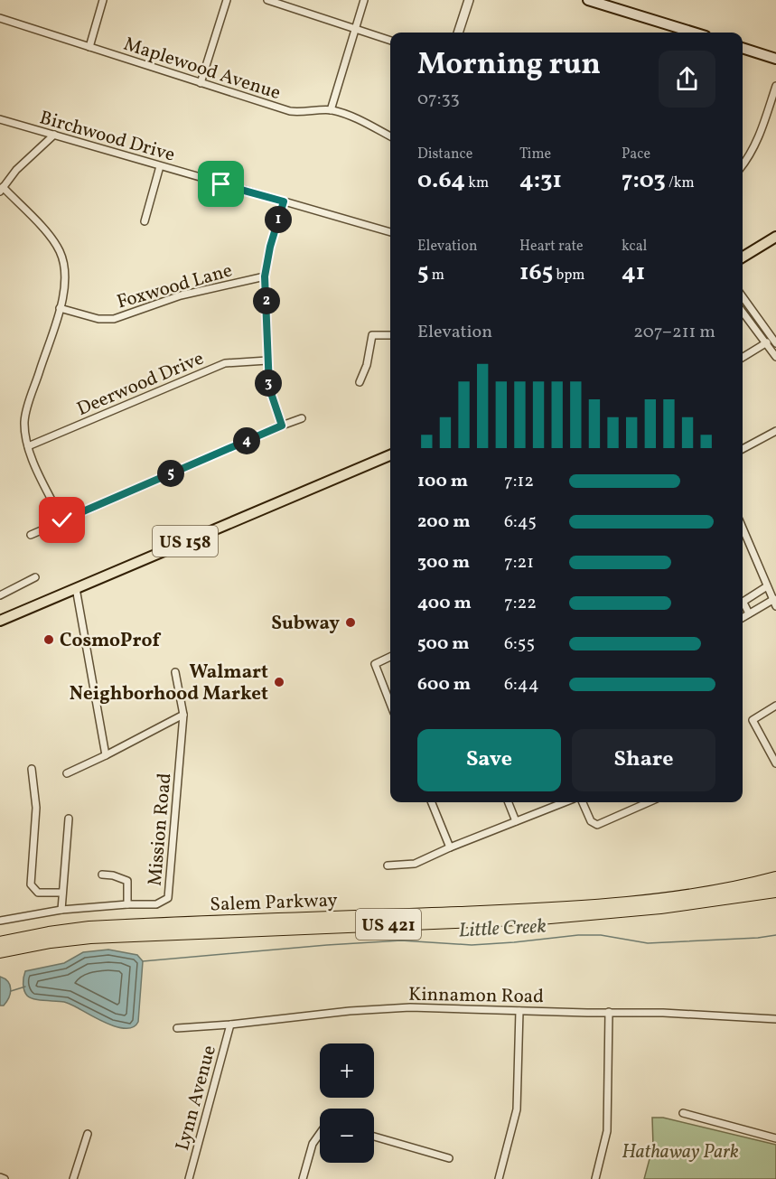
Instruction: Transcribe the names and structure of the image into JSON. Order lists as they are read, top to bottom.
{
  "streets": {
    "highway": ["Salem Parkway", "US 421"],
    "main road": ["US 158"],
    "street": [
      "Maplewood Avenue",
      "Birchwood Drive",
      "Foxwood Lane",
      "Deerwood Drive",
      "Mission Road",
      "Kinnamon Road",
      "Lynn Avenue"
    ]
  },
  "crossings": [
    ["Kinnamon Road", "Lynn Avenue"]
  ],
  "water": ["Little Creek"],
  "parks": ["Hathaway Park"],
  "places": ["Subway", "CosmoProf", "Walmart Neighborhood Market"],
  "page": {
    "heading": ["Morning run", "07:33"],
    "stats": [
      ["Distance", "0.64 km"],
      ["Time", "4:31"],
      ["Pace", "7:03 /km"],
      ["Elevation", "5 m"],
      ["Heart rate", "165 bpm"],
      ["kcal", "41"]
    ],
    "pins": [
      "1",
      "2",
      "3",
      "4",
      "5"
    ],
    "chart": ["Elevation", "207–211 m"],
    "list": [
      {
        "name": "100 m",
        "note": "7:12"
      },
      {
        "name": "200 m",
        "note": "6:45"
      },
      {
        "name": "300 m",
        "note": "7:21"
      },
      {
        "name": "400 m",
        "note": "7:22"
      },
      {
        "name": "500 m",
        "note": "6:55"
      },
      {
        "name": "600 m",
        "note": "6:44"
      }
    ],
    "buttons": ["Save", "Share"],
    "map_buttons": ["+", "−"]
  }
}
